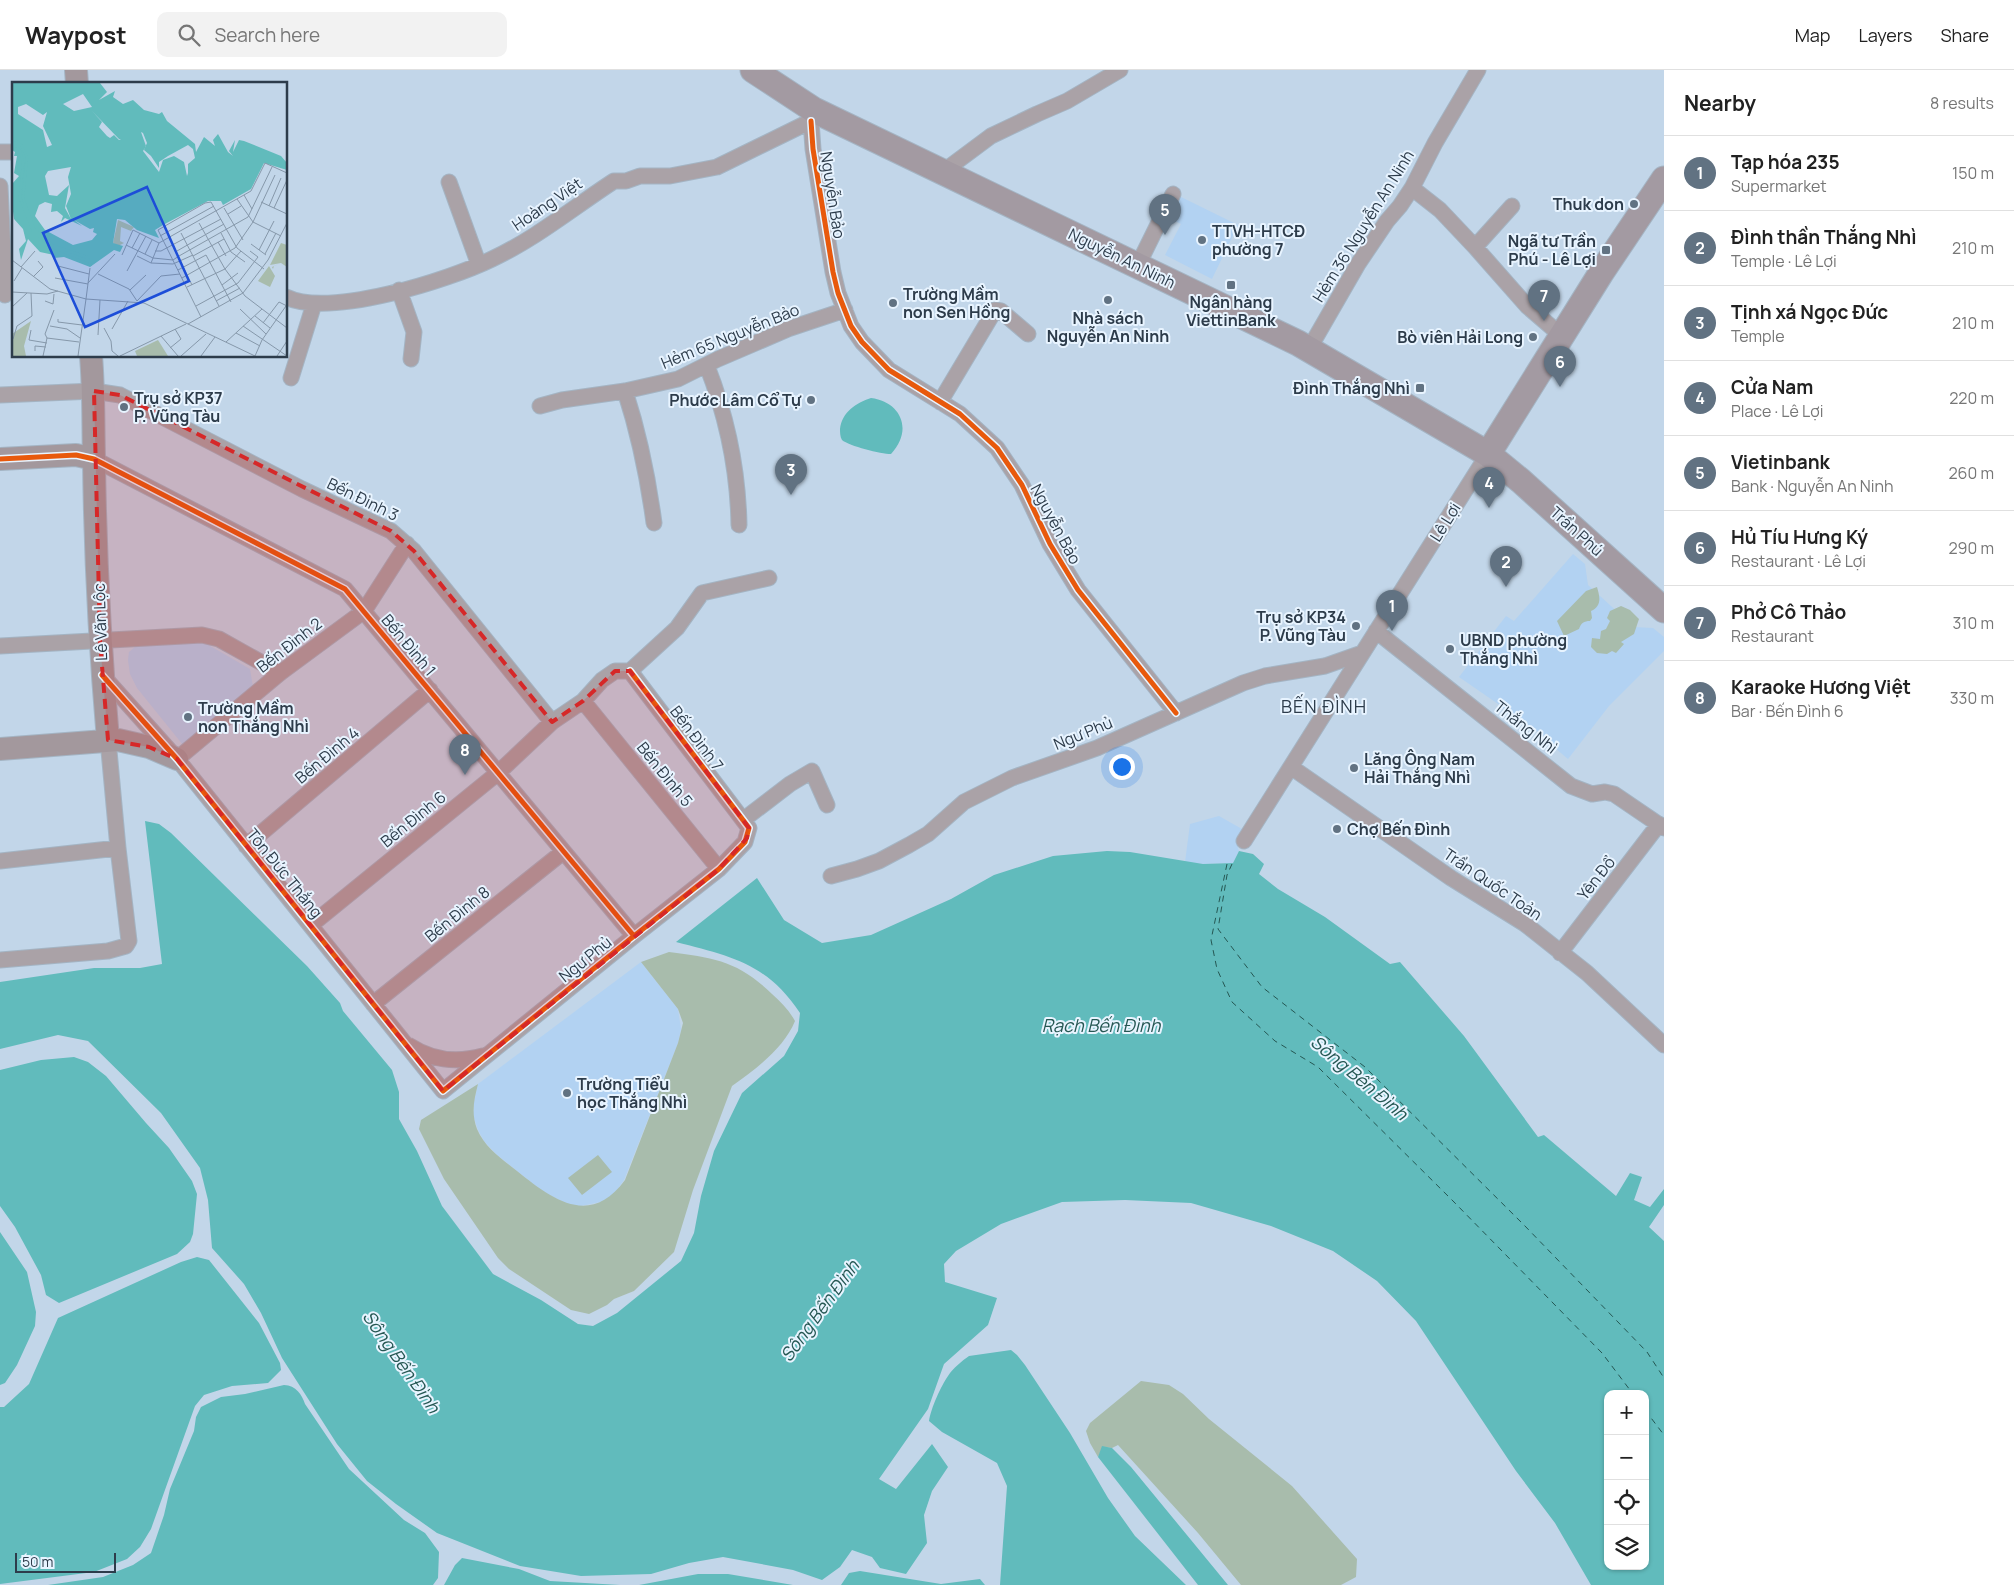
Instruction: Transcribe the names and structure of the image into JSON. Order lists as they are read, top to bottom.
{
  "streets": {
    "main road": ["Nguyễn An Ninh", "Lê Lợi", "Trần Phú"],
    "street": [
      "Nguyễn Bảo",
      "Hoàng Việt",
      "Hẻm 36 Nguyễn An Ninh",
      "Hẻm 65 Nguyễn Bảo",
      "Bến Đình 3",
      "Lê Văn Lộc",
      "Bến Đình 2",
      "Bến Đình 1",
      "Thắng Nhì",
      "Ngư Phủ",
      "Bến Đình 7",
      "Bến Đình 4",
      "Bến Đình 5",
      "Bến Đình 6",
      "Tôn Đức Thắng",
      "Yên Đổ",
      "Trần Quốc Toản",
      "Bến Đình 8"
    ]
  },
  "crossings": [
    ["Nguyễn Bảo", "Hoàng Việt"],
    ["Nguyễn Bảo", "Nguyễn An Ninh"],
    ["Nguyễn Bảo", "Hẻm 65 Nguyễn Bảo"],
    ["Nguyễn Bảo", "Ngư Phủ"],
    ["Hoàng Việt", "Nguyễn An Ninh"],
    ["Hẻm 36 Nguyễn An Ninh", "Nguyễn An Ninh"],
    ["Nguyễn An Ninh", "Lê Lợi"],
    ["Nguyễn An Ninh", "Trần Phú"],
    ["Bến Đình 3", "Lê Văn Lộc"],
    ["Bến Đình 3", "Bến Đình 2"],
    ["Bến Đình 3", "Bến Đình 6"],
    ["Lê Lợi", "Trần Phú"],
    ["Lê Lợi", "Thắng Nhì"],
    ["Lê Lợi", "Ngư Phủ"],
    ["Lê Lợi", "Trần Quốc Toản"],
    ["Lê Văn Lộc", "Bến Đình 1"],
    ["Lê Văn Lộc", "Tôn Đức Thắng"],
    ["Bến Đình 2", "Bến Đình 1"],
    ["Bến Đình 2", "Tôn Đức Thắng"],
    ["Bến Đình 1", "Ngư Phủ"],
    ["Bến Đình 1", "Bến Đình 4"],
    ["Bến Đình 1", "Bến Đình 6"],
    ["Bến Đình 1", "Bến Đình 8"],
    ["Thắng Nhì", "Yên Đổ"],
    ["Ngư Phủ", "Bến Đình 7"],
    ["Ngư Phủ", "Bến Đình 5"],
    ["Ngư Phủ", "Tôn Đức Thắng"],
    ["Bến Đình 7", "Bến Đình 6"],
    ["Bến Đình 4", "Tôn Đức Thắng"],
    ["Bến Đình 5", "Bến Đình 6"],
    ["Bến Đình 6", "Tôn Đức Thắng"],
    ["Tôn Đức Thắng", "Bến Đình 8"],
    ["Yên Đổ", "Trần Quốc Toản"]
  ],
  "districts": ["BẾN ĐÌNH"],
  "water": ["Rạch Bến Đình", "Sông Bến Đình"],
  "places": {
    "other": [
      "Thuk don",
      "TTVH-HTCĐ phường 7",
      "Nhà sách Nguyễn An Ninh",
      "Trường Mầm non Sen Hồng",
      "Bò viên Hải Long",
      "Phước Lâm Cổ Tự",
      "Trụ sở KP37 P. Vũng Tàu",
      "Trụ sở KP34 P. Vũng Tàu",
      "UBND phường Thắng Nhì",
      "Trường Mầm non Thắng Nhì",
      "Lăng Ông Nam Hải Thắng Nhì",
      "Chợ Bến Đình",
      "Trường Tiểu học Thắng Nhì"
    ],
    "transit": ["Ngã tư Trần Phú - Lê Lợi", "Ngân hàng ViettinBank", "Đình Thắng Nhì"]
  },
  "scale_bar": "50 m",
  "page": {
    "header": "Waypost",
    "search": "Search here",
    "nav": ["Map", "Layers", "Share"],
    "heading": ["Nearby", "8 results"],
    "list": [
      {
        "mark": "1",
        "name": "Tạp hóa 235",
        "note": "Supermarket",
        "value": "150 m"
      },
      {
        "mark": "2",
        "name": "Đình thần Thắng Nhì",
        "note": "Temple · Lê Lợi",
        "value": "210 m"
      },
      {
        "mark": "3",
        "name": "Tịnh xá Ngọc Đức",
        "note": "Temple",
        "value": "210 m"
      },
      {
        "mark": "4",
        "name": "Cửa Nam",
        "note": "Place · Lê Lợi",
        "value": "220 m"
      },
      {
        "mark": "5",
        "name": "Vietinbank",
        "note": "Bank · Nguyễn An Ninh",
        "value": "260 m"
      },
      {
        "mark": "6",
        "name": "Hủ Tíu Hưng Ký",
        "note": "Restaurant · Lê Lợi",
        "value": "290 m"
      },
      {
        "mark": "7",
        "name": "Phở Cô Thảo",
        "note": "Restaurant",
        "value": "310 m"
      },
      {
        "mark": "8",
        "name": "Karaoke Hương Việt",
        "note": "Bar · Bến Đình 6",
        "value": "330 m"
      }
    ],
    "pins": [
      "5",
      "7",
      "6",
      "3",
      "4",
      "2",
      "1",
      "8"
    ],
    "map_buttons": ["+", "−"],
    "scale": "50 m"
  }
}
